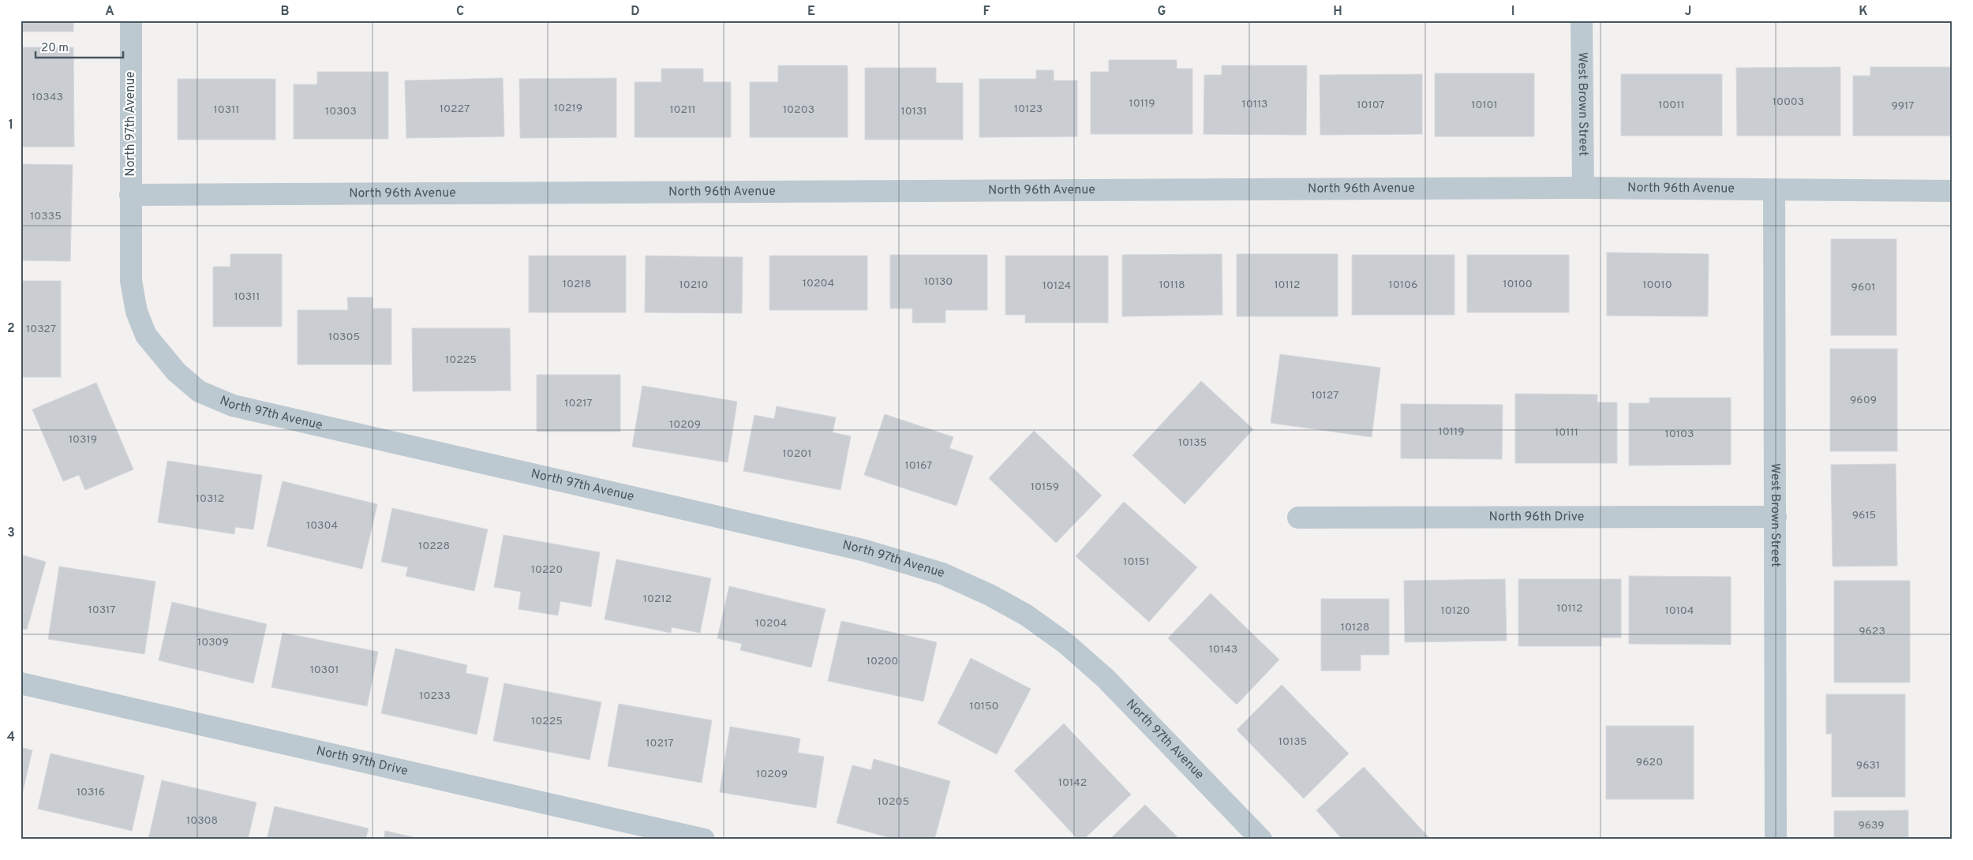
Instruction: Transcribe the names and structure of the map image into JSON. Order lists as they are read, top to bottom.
{
  "streets": {
    "street": [
      "West Brown Street",
      "North 97th Avenue",
      "North 96th Avenue",
      "North 96th Drive",
      "North 97th Drive"
    ]
  },
  "crossings": [
    ["West Brown Street", "North 96th Avenue"],
    ["West Brown Street", "North 96th Drive"],
    ["North 97th Avenue", "North 96th Avenue"]
  ],
  "house_numbers": [
    "10343",
    "10003",
    "10119",
    "10113",
    "10107",
    "10101",
    "10011",
    "9917",
    "10219",
    "10227",
    "10123",
    "10311",
    "10211",
    "10203",
    "10303",
    "10131",
    "10335",
    "10130",
    "10204",
    "10218",
    "10100",
    "10210",
    "10118",
    "10112",
    "10106",
    "10010",
    "10124",
    "9601",
    "10311",
    "10327",
    "10305",
    "10225",
    "10127",
    "9609",
    "10217",
    "10209",
    "10119",
    "10111",
    "10103",
    "10319",
    "10135",
    "10201",
    "10167",
    "10159",
    "10312",
    "9615",
    "10304",
    "10228",
    "10151",
    "10220",
    "10212",
    "10112",
    "10317",
    "10120",
    "10104",
    "10204",
    "10128",
    "9623",
    "10309",
    "10143",
    "10200",
    "10301",
    "10233",
    "10150",
    "10225",
    "10135",
    "10217",
    "9620",
    "9631",
    "10209",
    "10142",
    "10316",
    "10205",
    "10308",
    "9639"
  ],
  "scale_bar": "20 m",
  "grid": {
    "columns": [
      "A",
      "B",
      "C",
      "D",
      "E",
      "F",
      "G",
      "H",
      "I",
      "J",
      "K"
    ],
    "rows": [
      "1",
      "2",
      "3",
      "4"
    ]
  }
}
